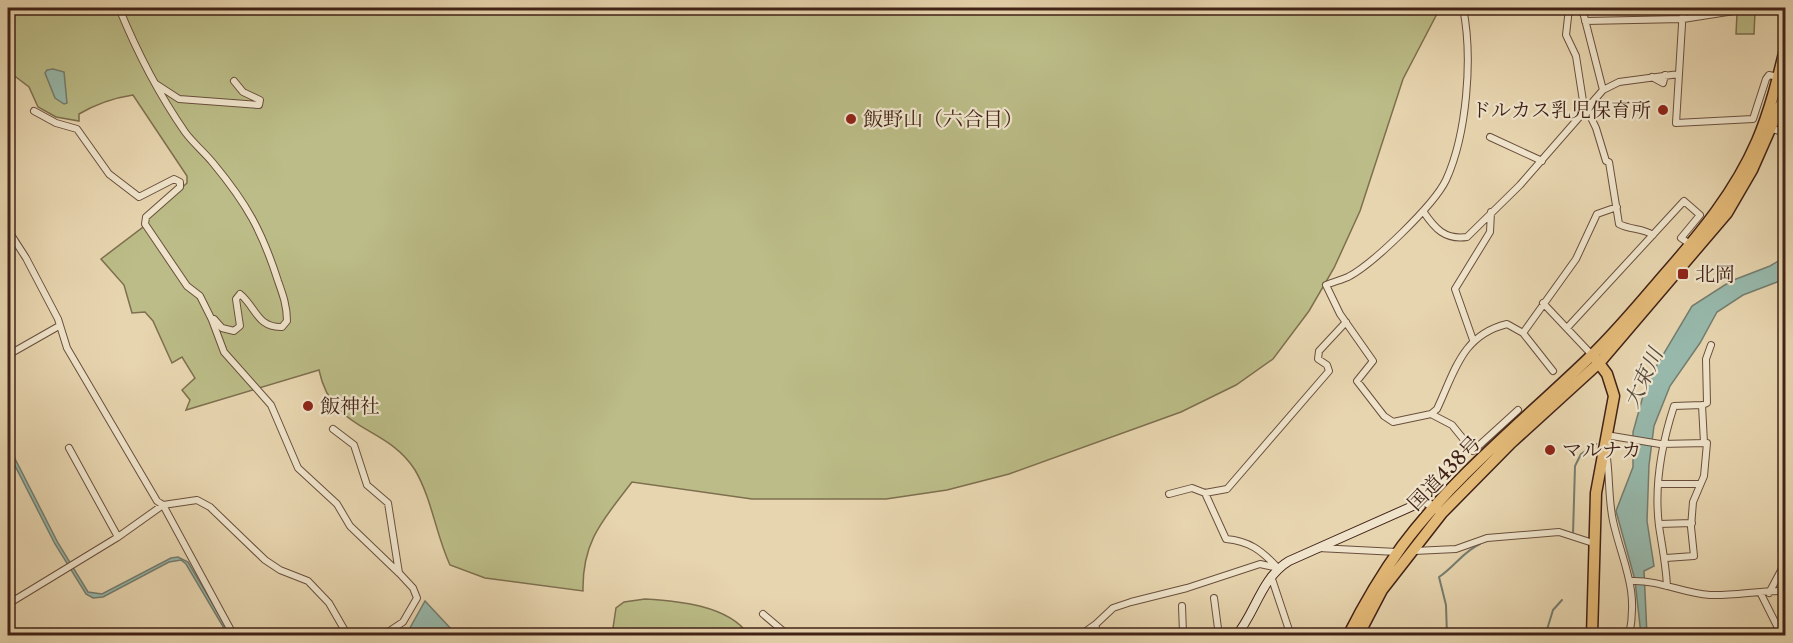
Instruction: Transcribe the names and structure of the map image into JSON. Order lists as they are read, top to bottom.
{
  "streets": {
    "highway": ["国道438号"]
  },
  "water": ["大束川"],
  "places": {
    "other": [
      "ドルカス乳児保育所",
      "飯野山（六合目）",
      "飯神社",
      "マルナカ"
    ],
    "transit": ["北岡"]
  }
}
